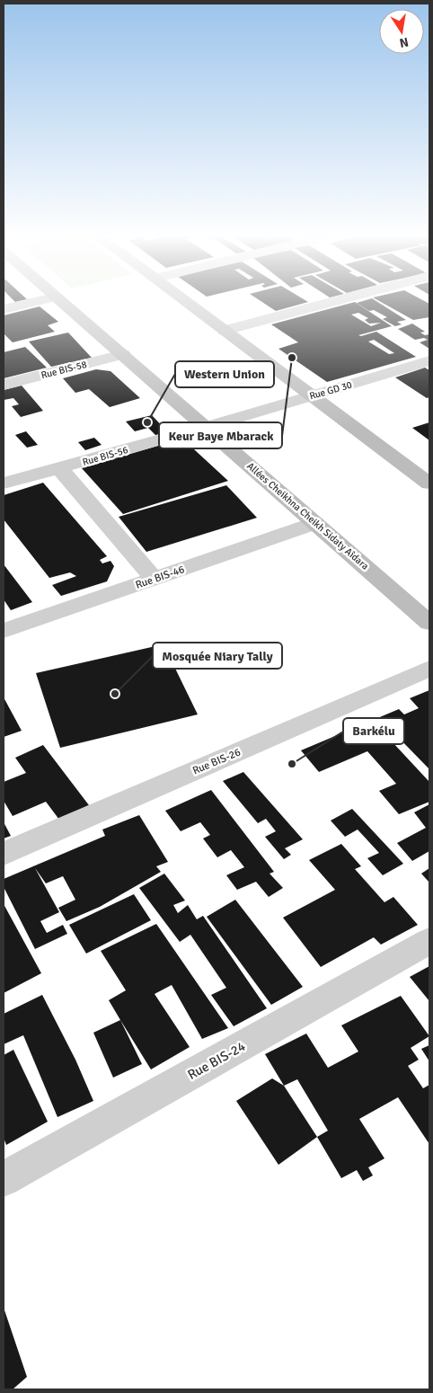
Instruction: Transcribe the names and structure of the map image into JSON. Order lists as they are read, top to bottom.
{
  "streets": {
    "main road": ["Allées Cheikhna Cheikh Sidaty Aîdara"],
    "street": [
      "Rue BIS-58",
      "Rue GD 30",
      "Rue BIS-56",
      "Rue BIS-46",
      "Rue BIS-26",
      "Rue BIS-24"
    ]
  },
  "crossings": [
    ["Rue BIS-58", "Allées Cheikhna Cheikh Sidaty Aîdara"],
    ["Rue GD 30", "Rue BIS-56"],
    ["Rue GD 30", "Allées Cheikhna Cheikh Sidaty Aîdara"],
    ["Rue BIS-56", "Allées Cheikhna Cheikh Sidaty Aîdara"],
    ["Allées Cheikhna Cheikh Sidaty Aîdara", "Rue BIS-46"]
  ],
  "places": [
    "Keur Baye Mbarack",
    "Western Union",
    "Mosquée Niary Tally",
    "Barkélu"
  ],
  "north": "bottom"
}
